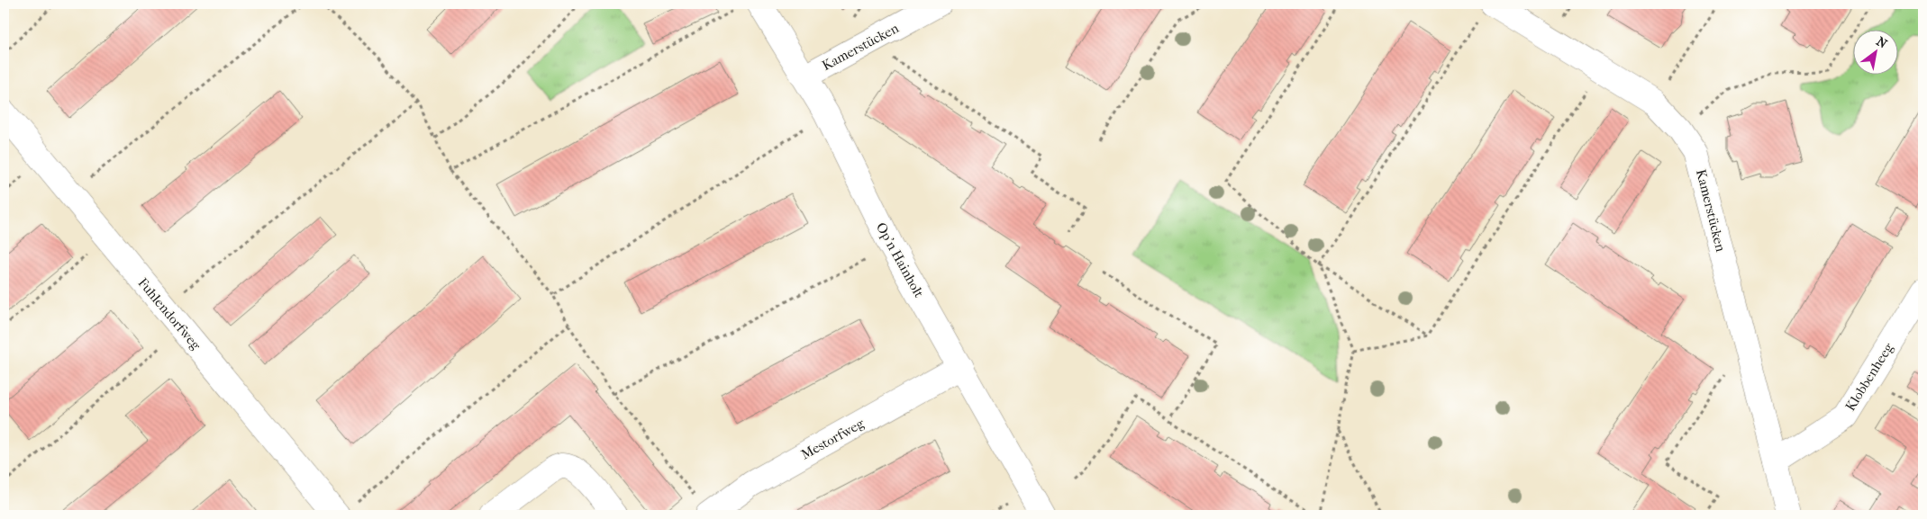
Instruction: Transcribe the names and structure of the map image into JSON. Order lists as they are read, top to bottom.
{
  "streets": {
    "street": [
      "Kamerstücken",
      "Op'n Hainholt",
      "Fuhlendorfweg",
      "Klobbenheeg",
      "Mestorfweg"
    ]
  },
  "crossings": [
    ["Kamerstücken", "Op'n Hainholt"],
    ["Kamerstücken", "Klobbenheeg"],
    ["Op'n Hainholt", "Mestorfweg"]
  ],
  "north": "top right"
}
